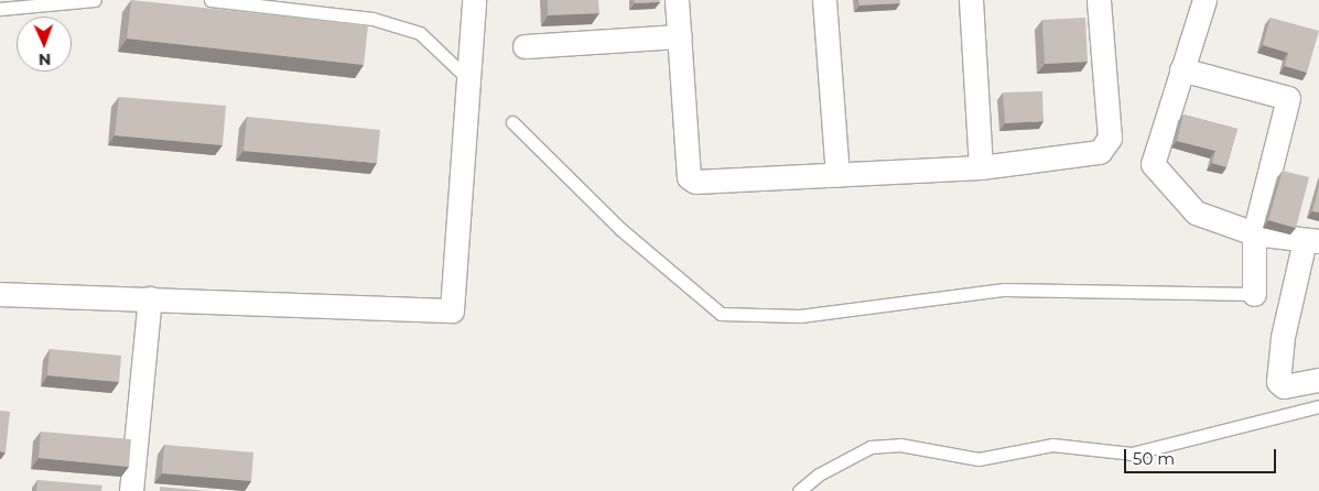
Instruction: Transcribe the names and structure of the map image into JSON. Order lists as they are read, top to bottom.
{
  "scale_bar": "50 m",
  "north": "bottom"
}
